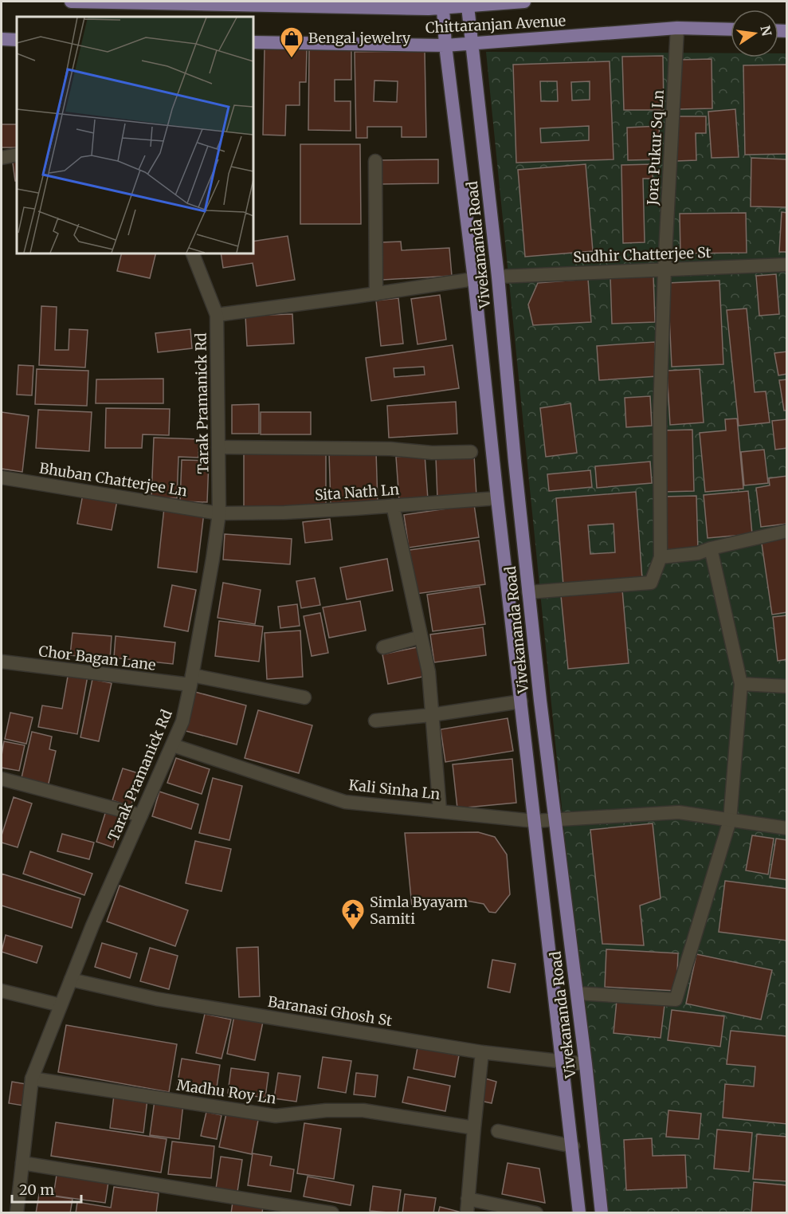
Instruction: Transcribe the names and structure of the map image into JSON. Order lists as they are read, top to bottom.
{
  "streets": {
    "main road": ["Chittaranjan Avenue", "Vivekananda Road"],
    "street": [
      "Jora Pukur Sq Ln",
      "Sudhir Chatterjee St",
      "Tarak Pramanick Rd",
      "Bhuban Chatterjee Ln",
      "Sita Nath Ln",
      "Chor Bagan Lane",
      "Kali Sinha Ln",
      "Baranasi Ghosh St",
      "Madhu Roy Ln"
    ]
  },
  "crossings": [
    ["Chittaranjan Avenue", "Jora Pukur Sq Ln"],
    ["Chittaranjan Avenue", "Vivekananda Road"],
    ["Jora Pukur Sq Ln", "Sudhir Chatterjee St"],
    ["Vivekananda Road", "Sudhir Chatterjee St"],
    ["Vivekananda Road", "Sita Nath Ln"],
    ["Vivekananda Road", "Kali Sinha Ln"],
    ["Vivekananda Road", "Baranasi Ghosh St"],
    ["Tarak Pramanick Rd", "Bhuban Chatterjee Ln"],
    ["Tarak Pramanick Rd", "Sita Nath Ln"],
    ["Tarak Pramanick Rd", "Chor Bagan Lane"],
    ["Tarak Pramanick Rd", "Kali Sinha Ln"],
    ["Tarak Pramanick Rd", "Baranasi Ghosh St"],
    ["Tarak Pramanick Rd", "Madhu Roy Ln"],
    ["Bhuban Chatterjee Ln", "Sita Nath Ln"]
  ],
  "places": {
    "shop": ["Bengal jewelry"],
    "temple": ["Simla Byayam Samiti"]
  },
  "scale_bar": "20 m",
  "north": "right"
}
